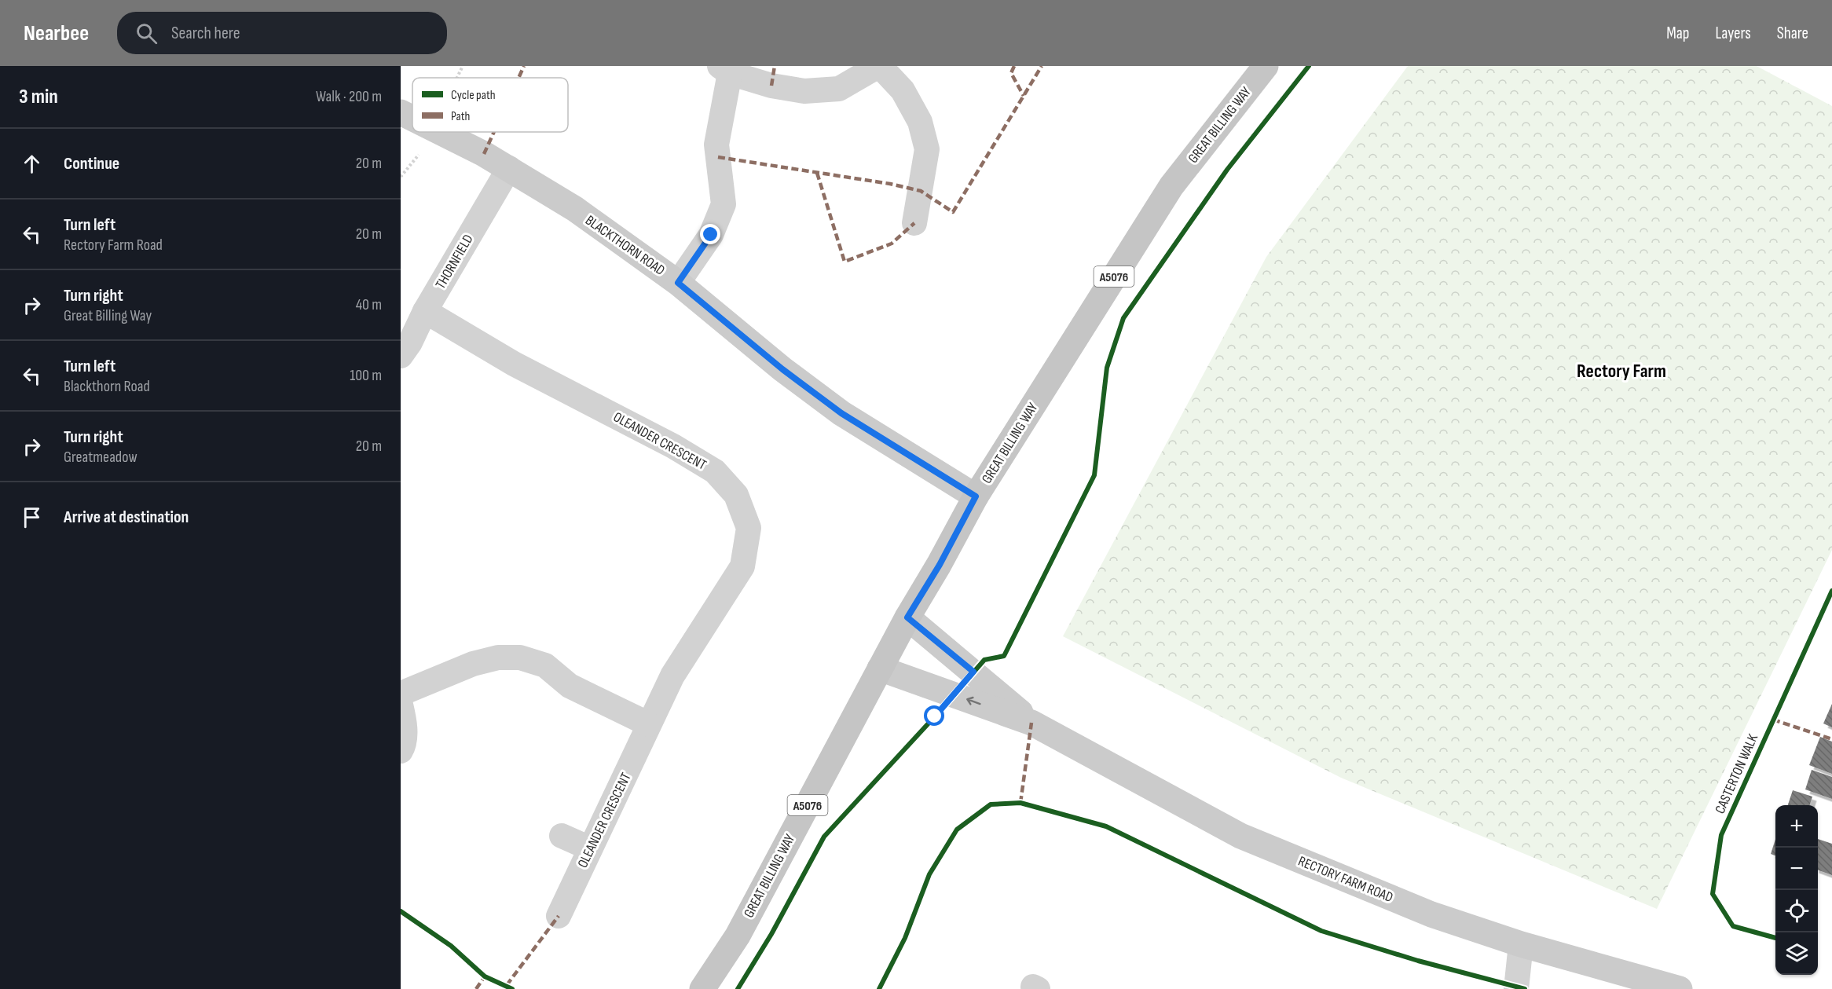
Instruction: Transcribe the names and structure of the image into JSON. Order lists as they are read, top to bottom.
{
  "streets": {
    "main road": ["GREAT BILLING WAY", "A5076"],
    "street": [
      "BLACKTHORN ROAD",
      "THORNFIELD",
      "OLEANDER CRESCENT",
      "RECTORY FARM ROAD"
    ],
    "cycle path": ["CASTERTON WALK"]
  },
  "crossings": [
    ["GREAT BILLING WAY", "BLACKTHORN ROAD"],
    ["GREAT BILLING WAY", "RECTORY FARM ROAD"],
    ["BLACKTHORN ROAD", "THORNFIELD"],
    ["THORNFIELD", "OLEANDER CRESCENT"]
  ],
  "districts": ["Rectory Farm"],
  "legend": ["Cycle path", "Path"],
  "page": {
    "header": "Nearbee",
    "search": "Search here",
    "nav": ["Map", "Layers", "Share"],
    "heading": ["3 min", "Walk · 200 m"],
    "list": [
      ["Continue", "20 m"],
      ["Turn left", "Rectory Farm Road", "20 m"],
      ["Turn right", "Great Billing Way", "40 m"],
      ["Turn left", "Blackthorn Road", "100 m"],
      ["Turn right", "Greatmeadow", "20 m"],
      "Arrive at destination"
    ],
    "map_buttons": ["+", "−"]
  }
}
